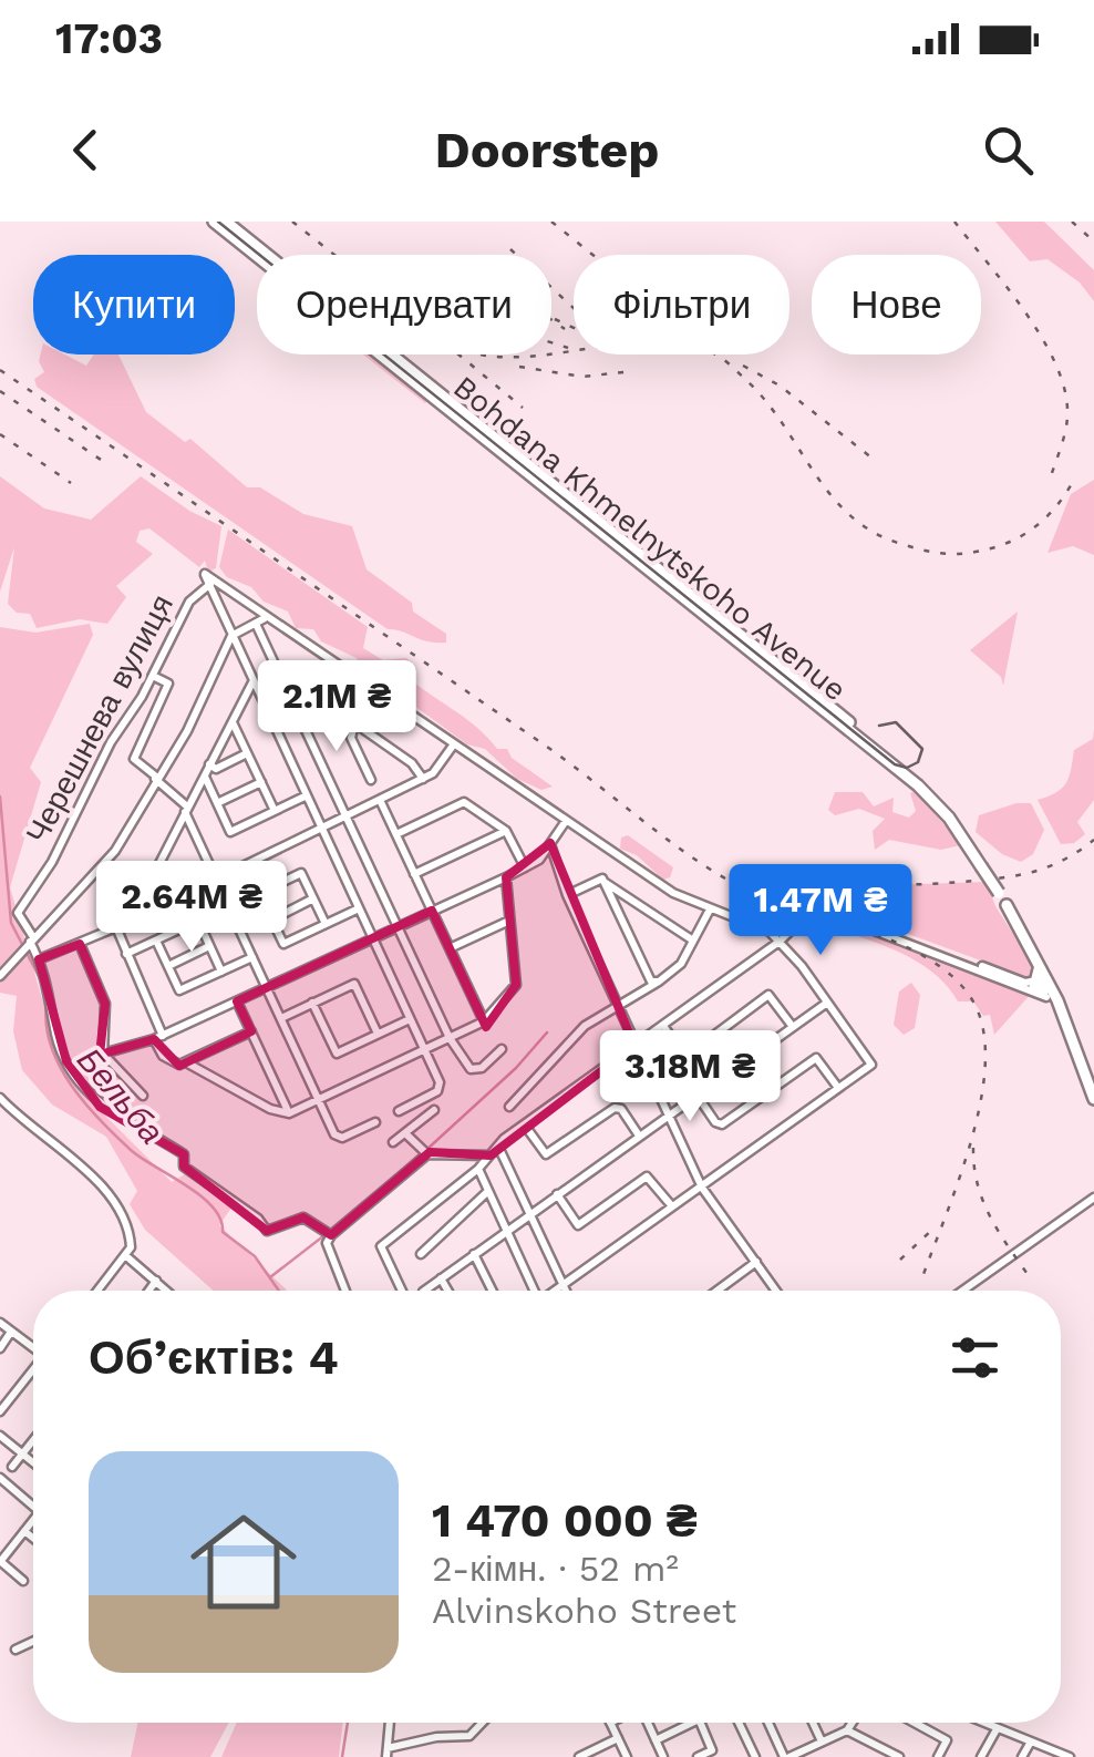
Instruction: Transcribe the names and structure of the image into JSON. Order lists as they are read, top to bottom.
{
  "streets": {
    "main road": ["Bohdana Khmelnytskoho Avenue"],
    "street": ["Черешнева вулиця"]
  },
  "water": ["Бельба"],
  "page": {
    "status": "17:03",
    "header": "Doorstep",
    "chip": [
      "Купити",
      "Орендувати",
      "Фільтри",
      "Нове"
    ],
    "price": [
      "2.1M ₴",
      "2.64M ₴",
      "1.47M ₴",
      "3.18M ₴"
    ],
    "heading": "Об’єктів: 4",
    "list": [
      {
        "name": "1 470 000 ₴",
        "note": "2-кімн. · 52 m² · Alvinskoho Street"
      }
    ]
  }
}
